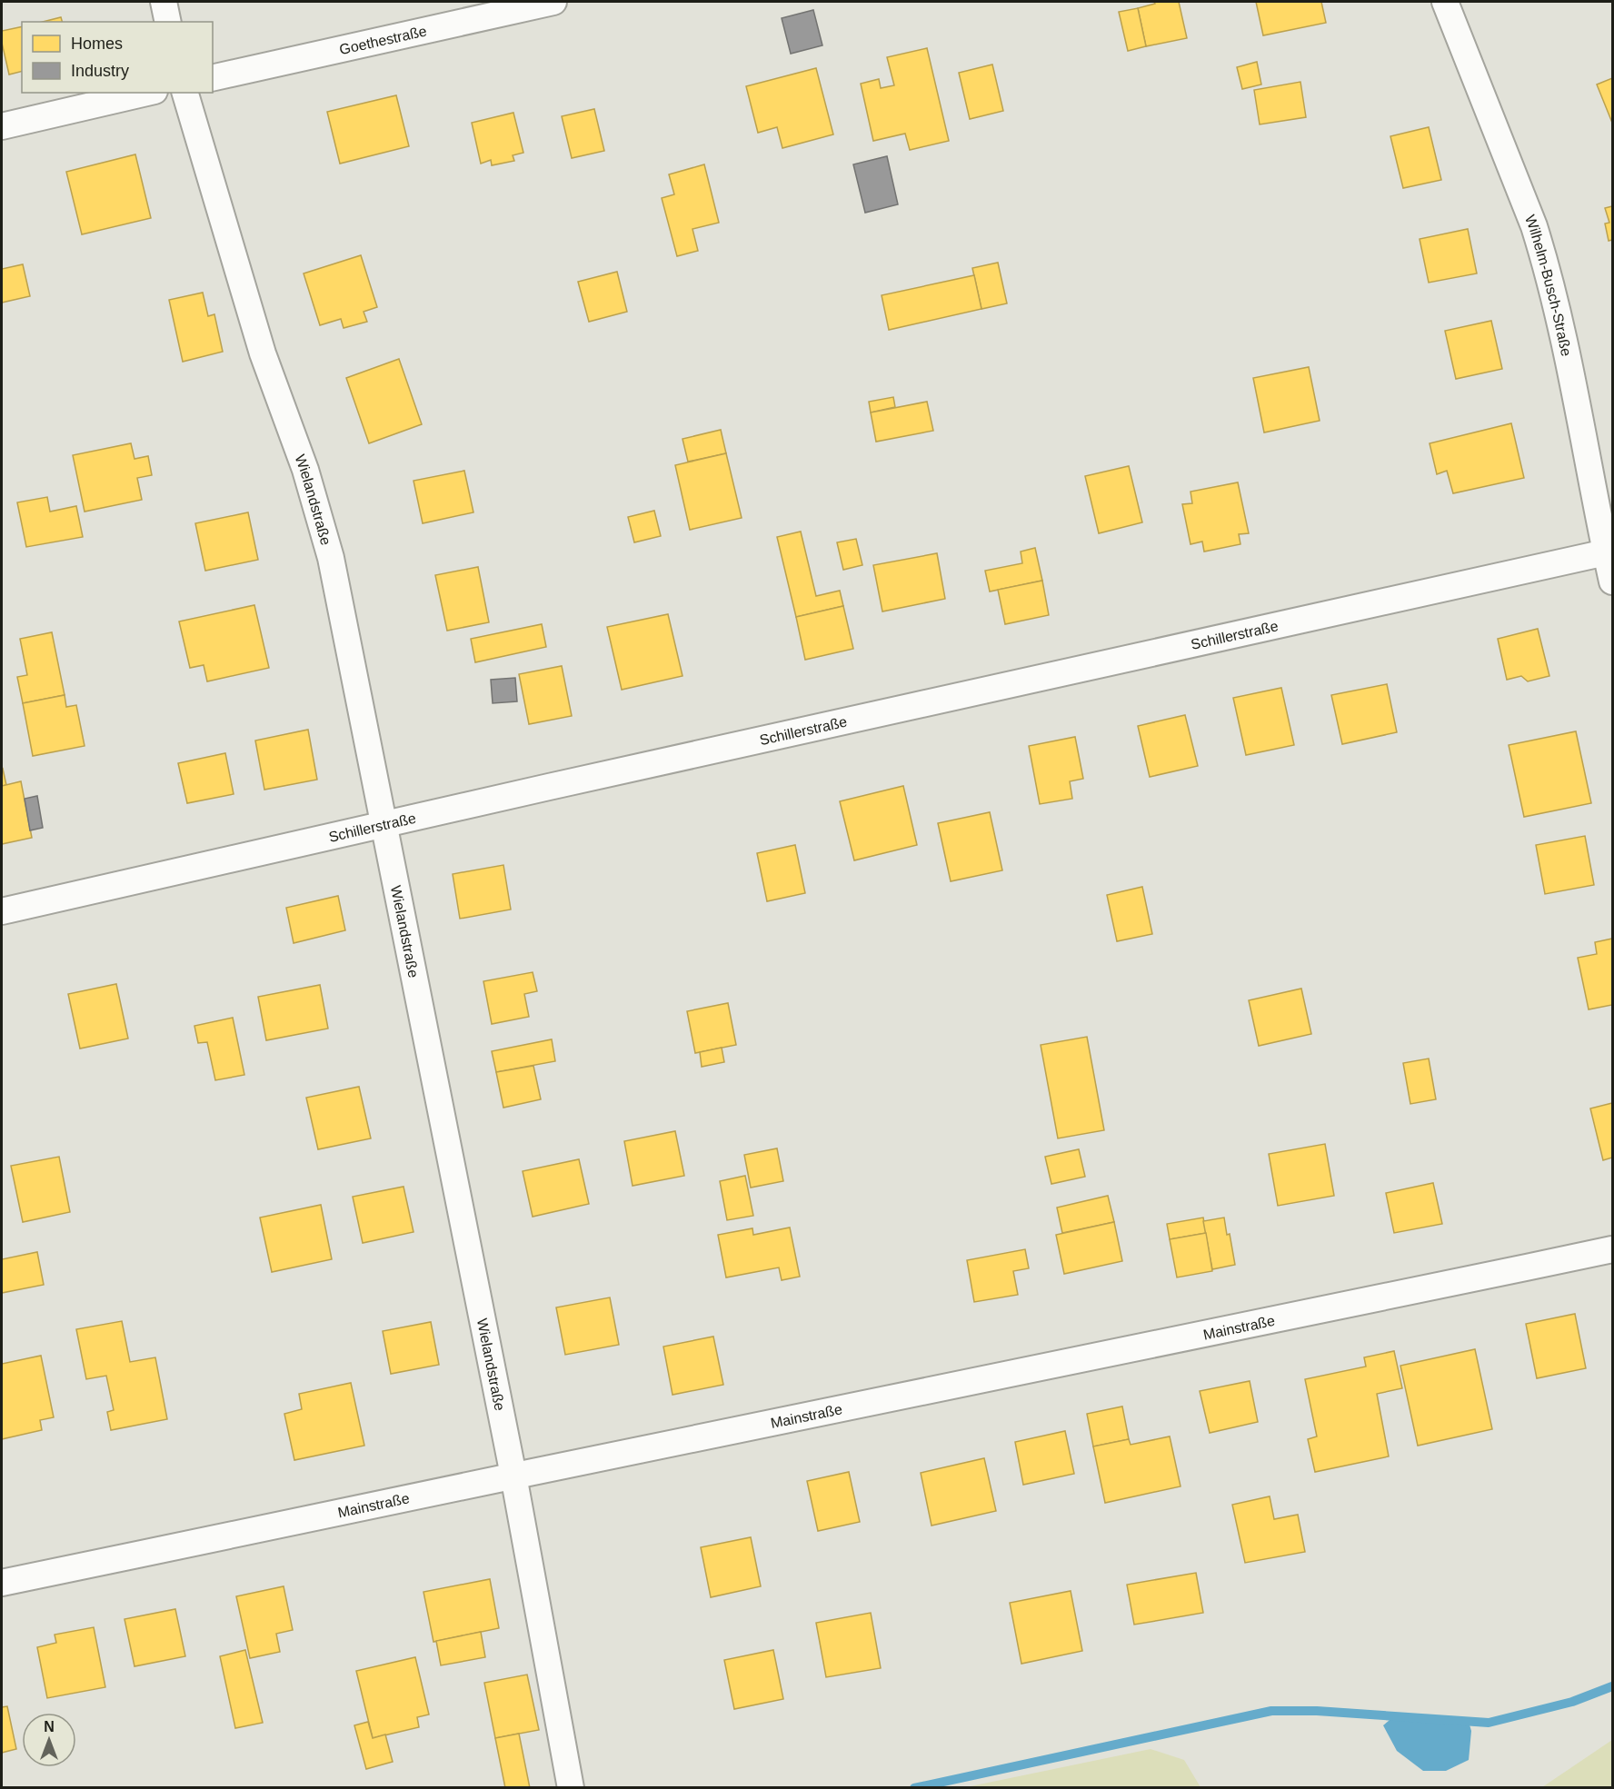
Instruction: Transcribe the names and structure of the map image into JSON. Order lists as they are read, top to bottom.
{
  "streets": {
    "street": [
      "Goethestraße",
      "Wilhelm-Busch-Straße",
      "Wielandstraße",
      "Schillerstraße",
      "Mainstraße"
    ]
  },
  "crossings": [
    ["Wilhelm-Busch-Straße", "Schillerstraße"],
    ["Wielandstraße", "Schillerstraße"],
    ["Wielandstraße", "Mainstraße"]
  ],
  "legend": ["Homes", "Industry"],
  "north": "top"
}
